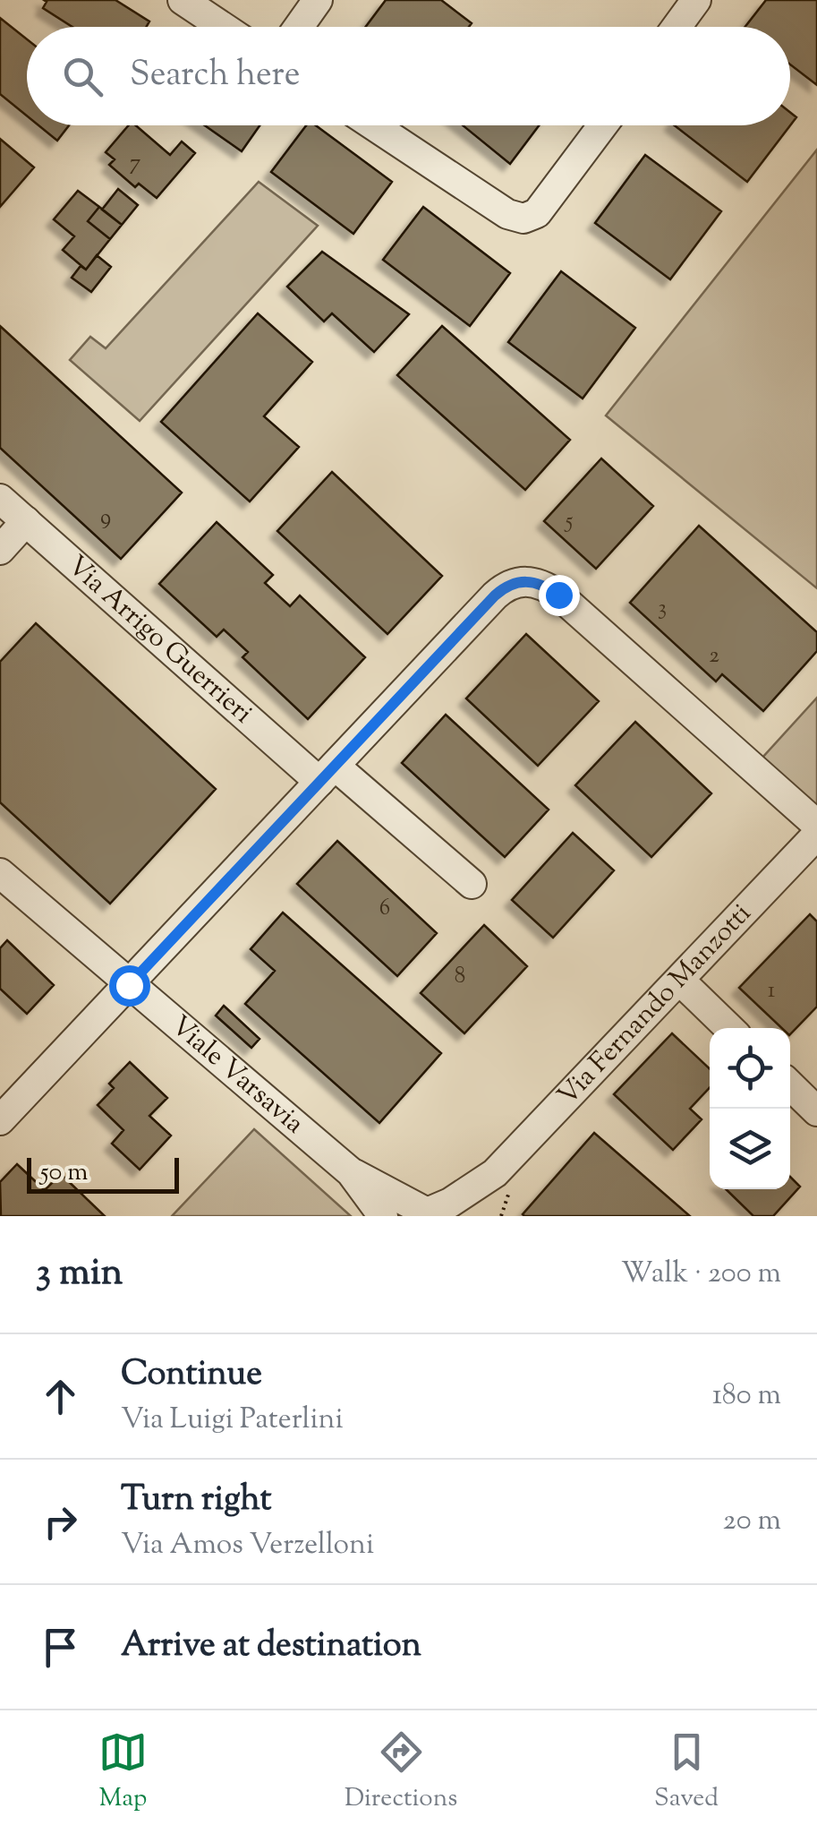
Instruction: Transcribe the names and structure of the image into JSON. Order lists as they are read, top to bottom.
{
  "streets": {
    "street": ["Via Arrigo Guerrieri", "Via Fernando Manzotti", "Viale Varsavia"]
  },
  "crossings": [
    ["Via Fernando Manzotti", "Viale Varsavia"]
  ],
  "house_numbers": [
    "7",
    "9",
    "5",
    "3",
    "2",
    "6",
    "8",
    "1"
  ],
  "scale_bar": "50 m",
  "page": {
    "search": "Search here",
    "scale": "50 m",
    "heading": ["3 min", "Walk · 200 m"],
    "list": [
      ["Continue", "Via Luigi Paterlini", "180 m"],
      ["Turn right", "Via Amos Verzelloni", "20 m"],
      "Arrive at destination"
    ],
    "nav": ["Map", "Directions", "Saved"]
  }
}
